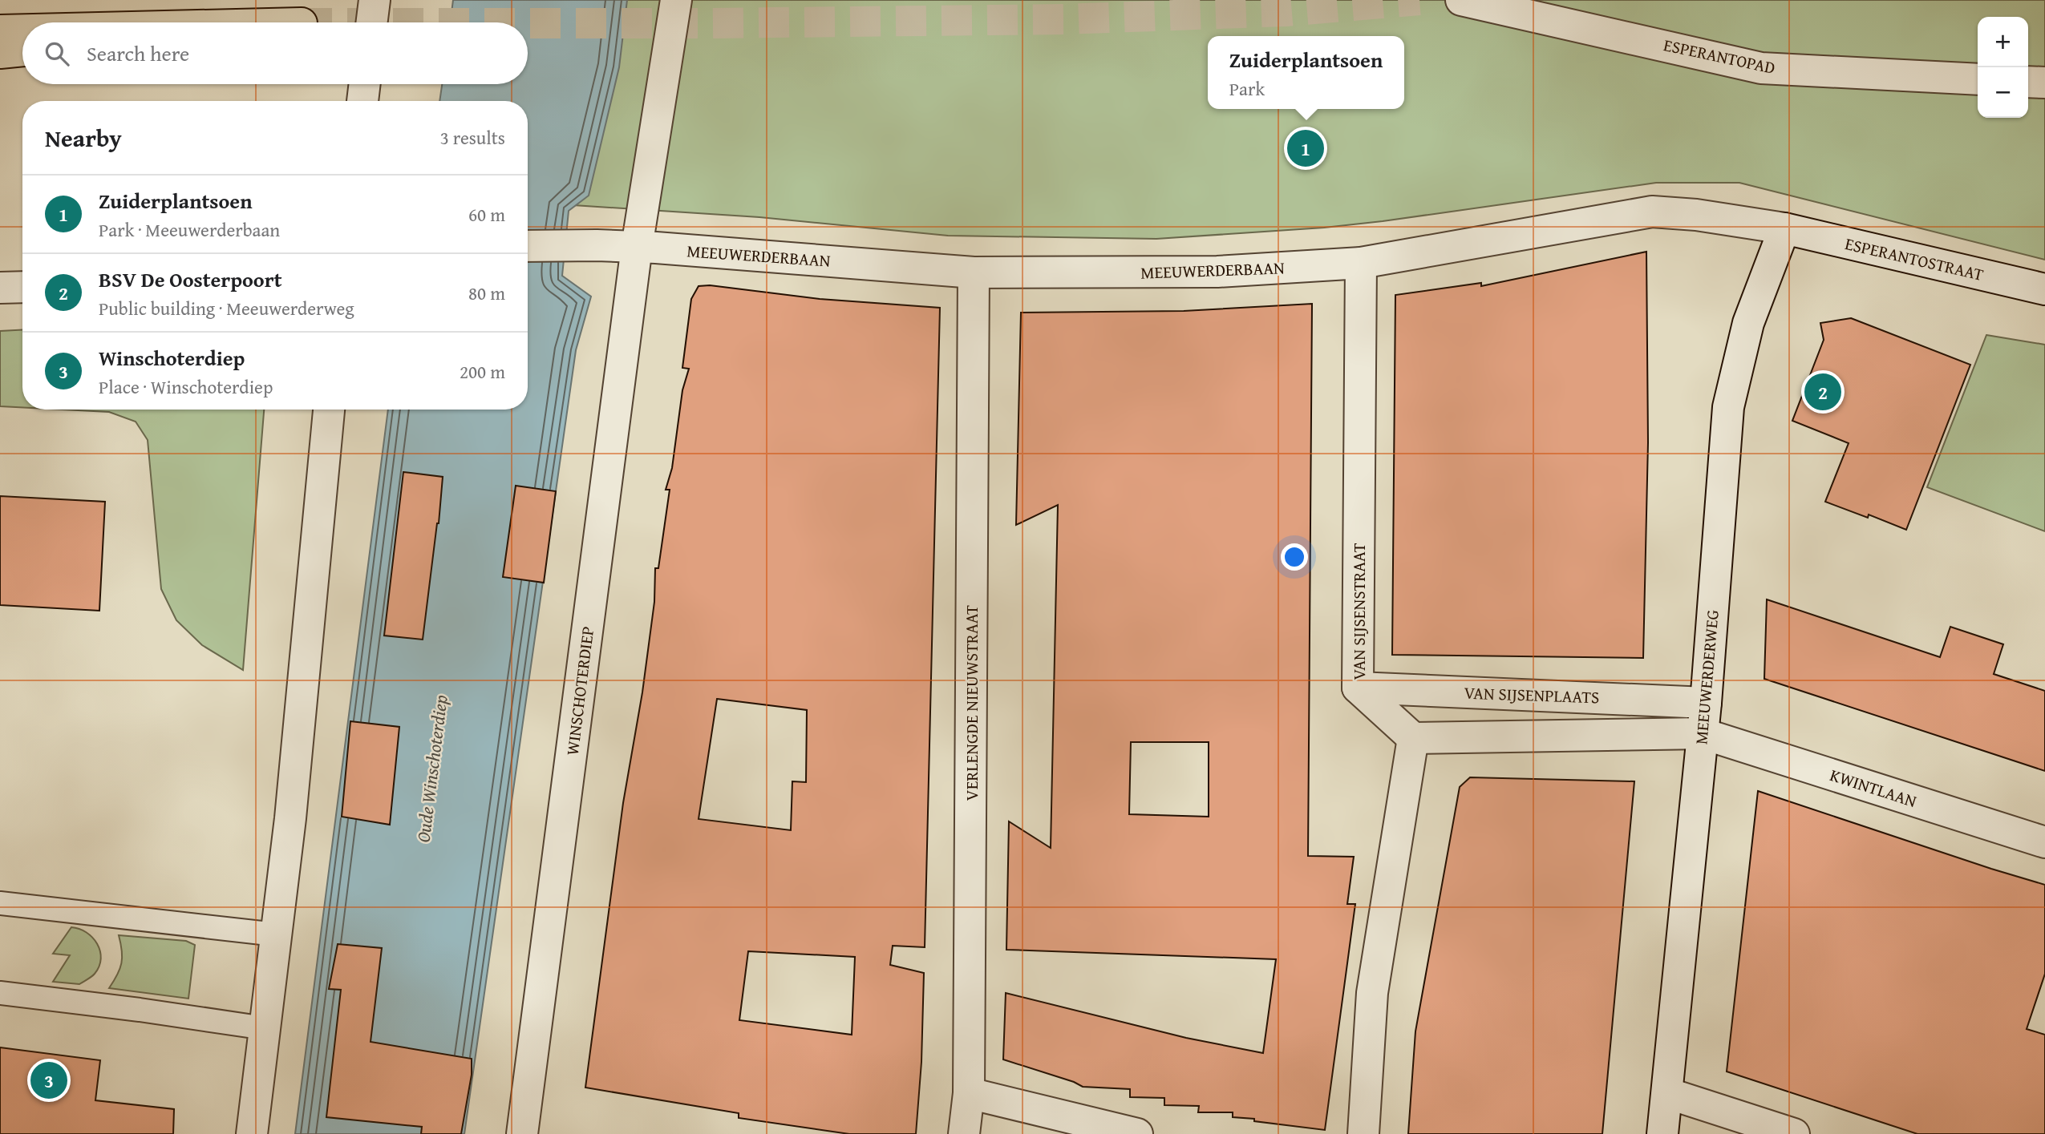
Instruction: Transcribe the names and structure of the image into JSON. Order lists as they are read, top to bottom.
{
  "streets": {
    "street": [
      "ESPERANTOPAD",
      "MEEUWERDERBAAN",
      "ESPERANTOSTRAAT",
      "VAN SIJSENSTRAAT",
      "MEEUWERDERWEG",
      "WINSCHOTERDIEP",
      "VAN SIJSENPLAATS",
      "VERLENGDE NIEUWSTRAAT",
      "KWINTLAAN"
    ]
  },
  "crossings": [
    ["MEEUWERDERBAAN", "ESPERANTOSTRAAT"],
    ["MEEUWERDERBAAN", "VAN SIJSENSTRAAT"],
    ["MEEUWERDERBAAN", "MEEUWERDERWEG"],
    ["MEEUWERDERBAAN", "WINSCHOTERDIEP"],
    ["MEEUWERDERBAAN", "VERLENGDE NIEUWSTRAAT"],
    ["ESPERANTOSTRAAT", "MEEUWERDERWEG"],
    ["VAN SIJSENSTRAAT", "VAN SIJSENPLAATS"],
    ["MEEUWERDERWEG", "VAN SIJSENPLAATS"],
    ["MEEUWERDERWEG", "KWINTLAAN"]
  ],
  "water": ["Oude Winschoterdiep"],
  "page": {
    "map_buttons": ["+", "−"],
    "search": "Search here",
    "popup": ["Zuiderplantsoen", "Park"],
    "heading": ["Nearby", "3 results"],
    "pins": ["1", "2", "3"],
    "list": [
      {
        "mark": "1",
        "name": "Zuiderplantsoen",
        "note": "Park · Meeuwerderbaan",
        "value": "60 m"
      },
      {
        "mark": "2",
        "name": "BSV De Oosterpoort",
        "note": "Public building · Meeuwerderweg",
        "value": "80 m"
      },
      {
        "mark": "3",
        "name": "Winschoterdiep",
        "note": "Place · Winschoterdiep",
        "value": "200 m"
      }
    ]
  }
}
